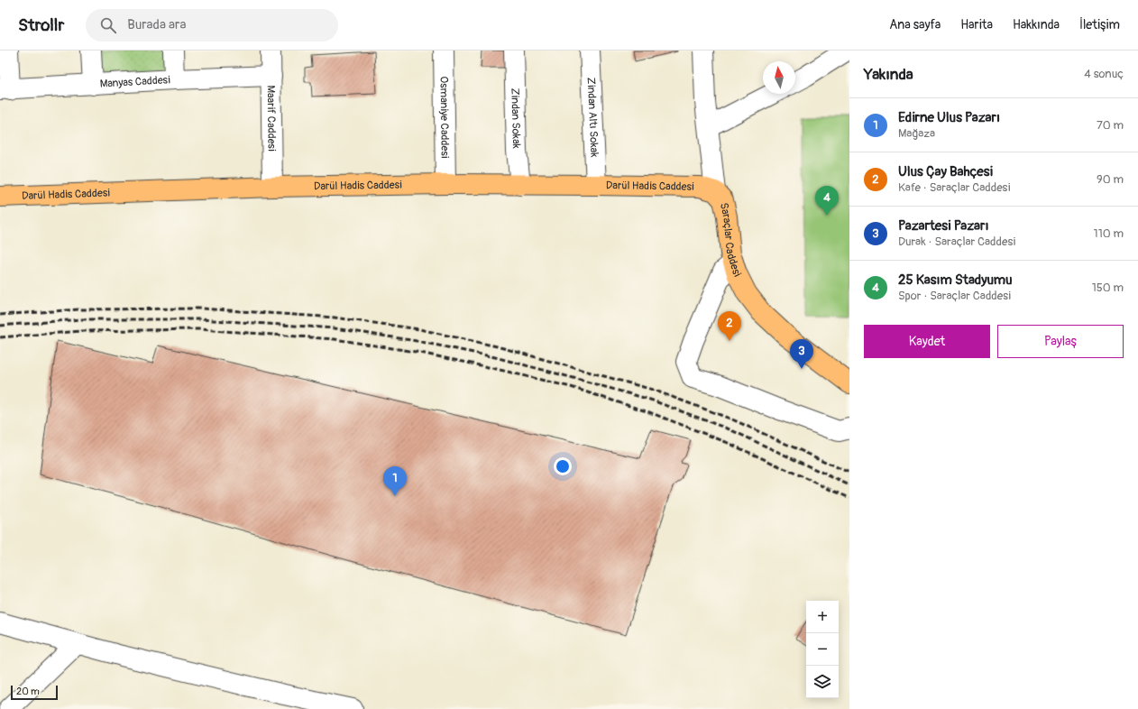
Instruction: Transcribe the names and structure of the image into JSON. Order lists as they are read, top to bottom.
{
  "streets": {
    "main road": ["Darül Hadis Caddesi", "Saraçlar Caddesi"],
    "street": [
      "Manyas Caddesi",
      "Osmaniye Caddesi",
      "Zindan Altı Sokak",
      "Maarif Caddesi",
      "Zindan Sokak"
    ]
  },
  "crossings": [
    ["Manyas Caddesi", "Maarif Caddesi"],
    ["Osmaniye Caddesi", "Darül Hadis Caddesi"],
    ["Zindan Altı Sokak", "Darül Hadis Caddesi"],
    ["Maarif Caddesi", "Darül Hadis Caddesi"],
    ["Zindan Sokak", "Darül Hadis Caddesi"],
    ["Darül Hadis Caddesi", "Saraçlar Caddesi"]
  ],
  "scale_bar": "20 m",
  "north": "top",
  "page": {
    "header": "Strollr",
    "search": "Burada ara",
    "nav": [
      "Ana sayfa",
      "Harita",
      "Hakkında",
      "İletişim"
    ],
    "heading": ["Yakında", "4 sonuç"],
    "list": [
      {
        "mark": "1",
        "name": "Edirne Ulus Pazarı",
        "note": "Mağaza",
        "value": "70 m"
      },
      {
        "mark": "2",
        "name": "Ulus Çay Bahçesi",
        "note": "Kafe · Saraçlar Caddesi",
        "value": "90 m"
      },
      {
        "mark": "3",
        "name": "Pazartesi Pazarı",
        "note": "Durak · Saraçlar Caddesi",
        "value": "110 m"
      },
      {
        "mark": "4",
        "name": "25 Kasım Stadyumu",
        "note": "Spor · Saraçlar Caddesi",
        "value": "150 m"
      }
    ],
    "pins": [
      "4",
      "2",
      "3",
      "1"
    ],
    "buttons": ["Kaydet", "Paylaş"],
    "map_buttons": ["+", "−"],
    "scale": "20 m"
  }
}
